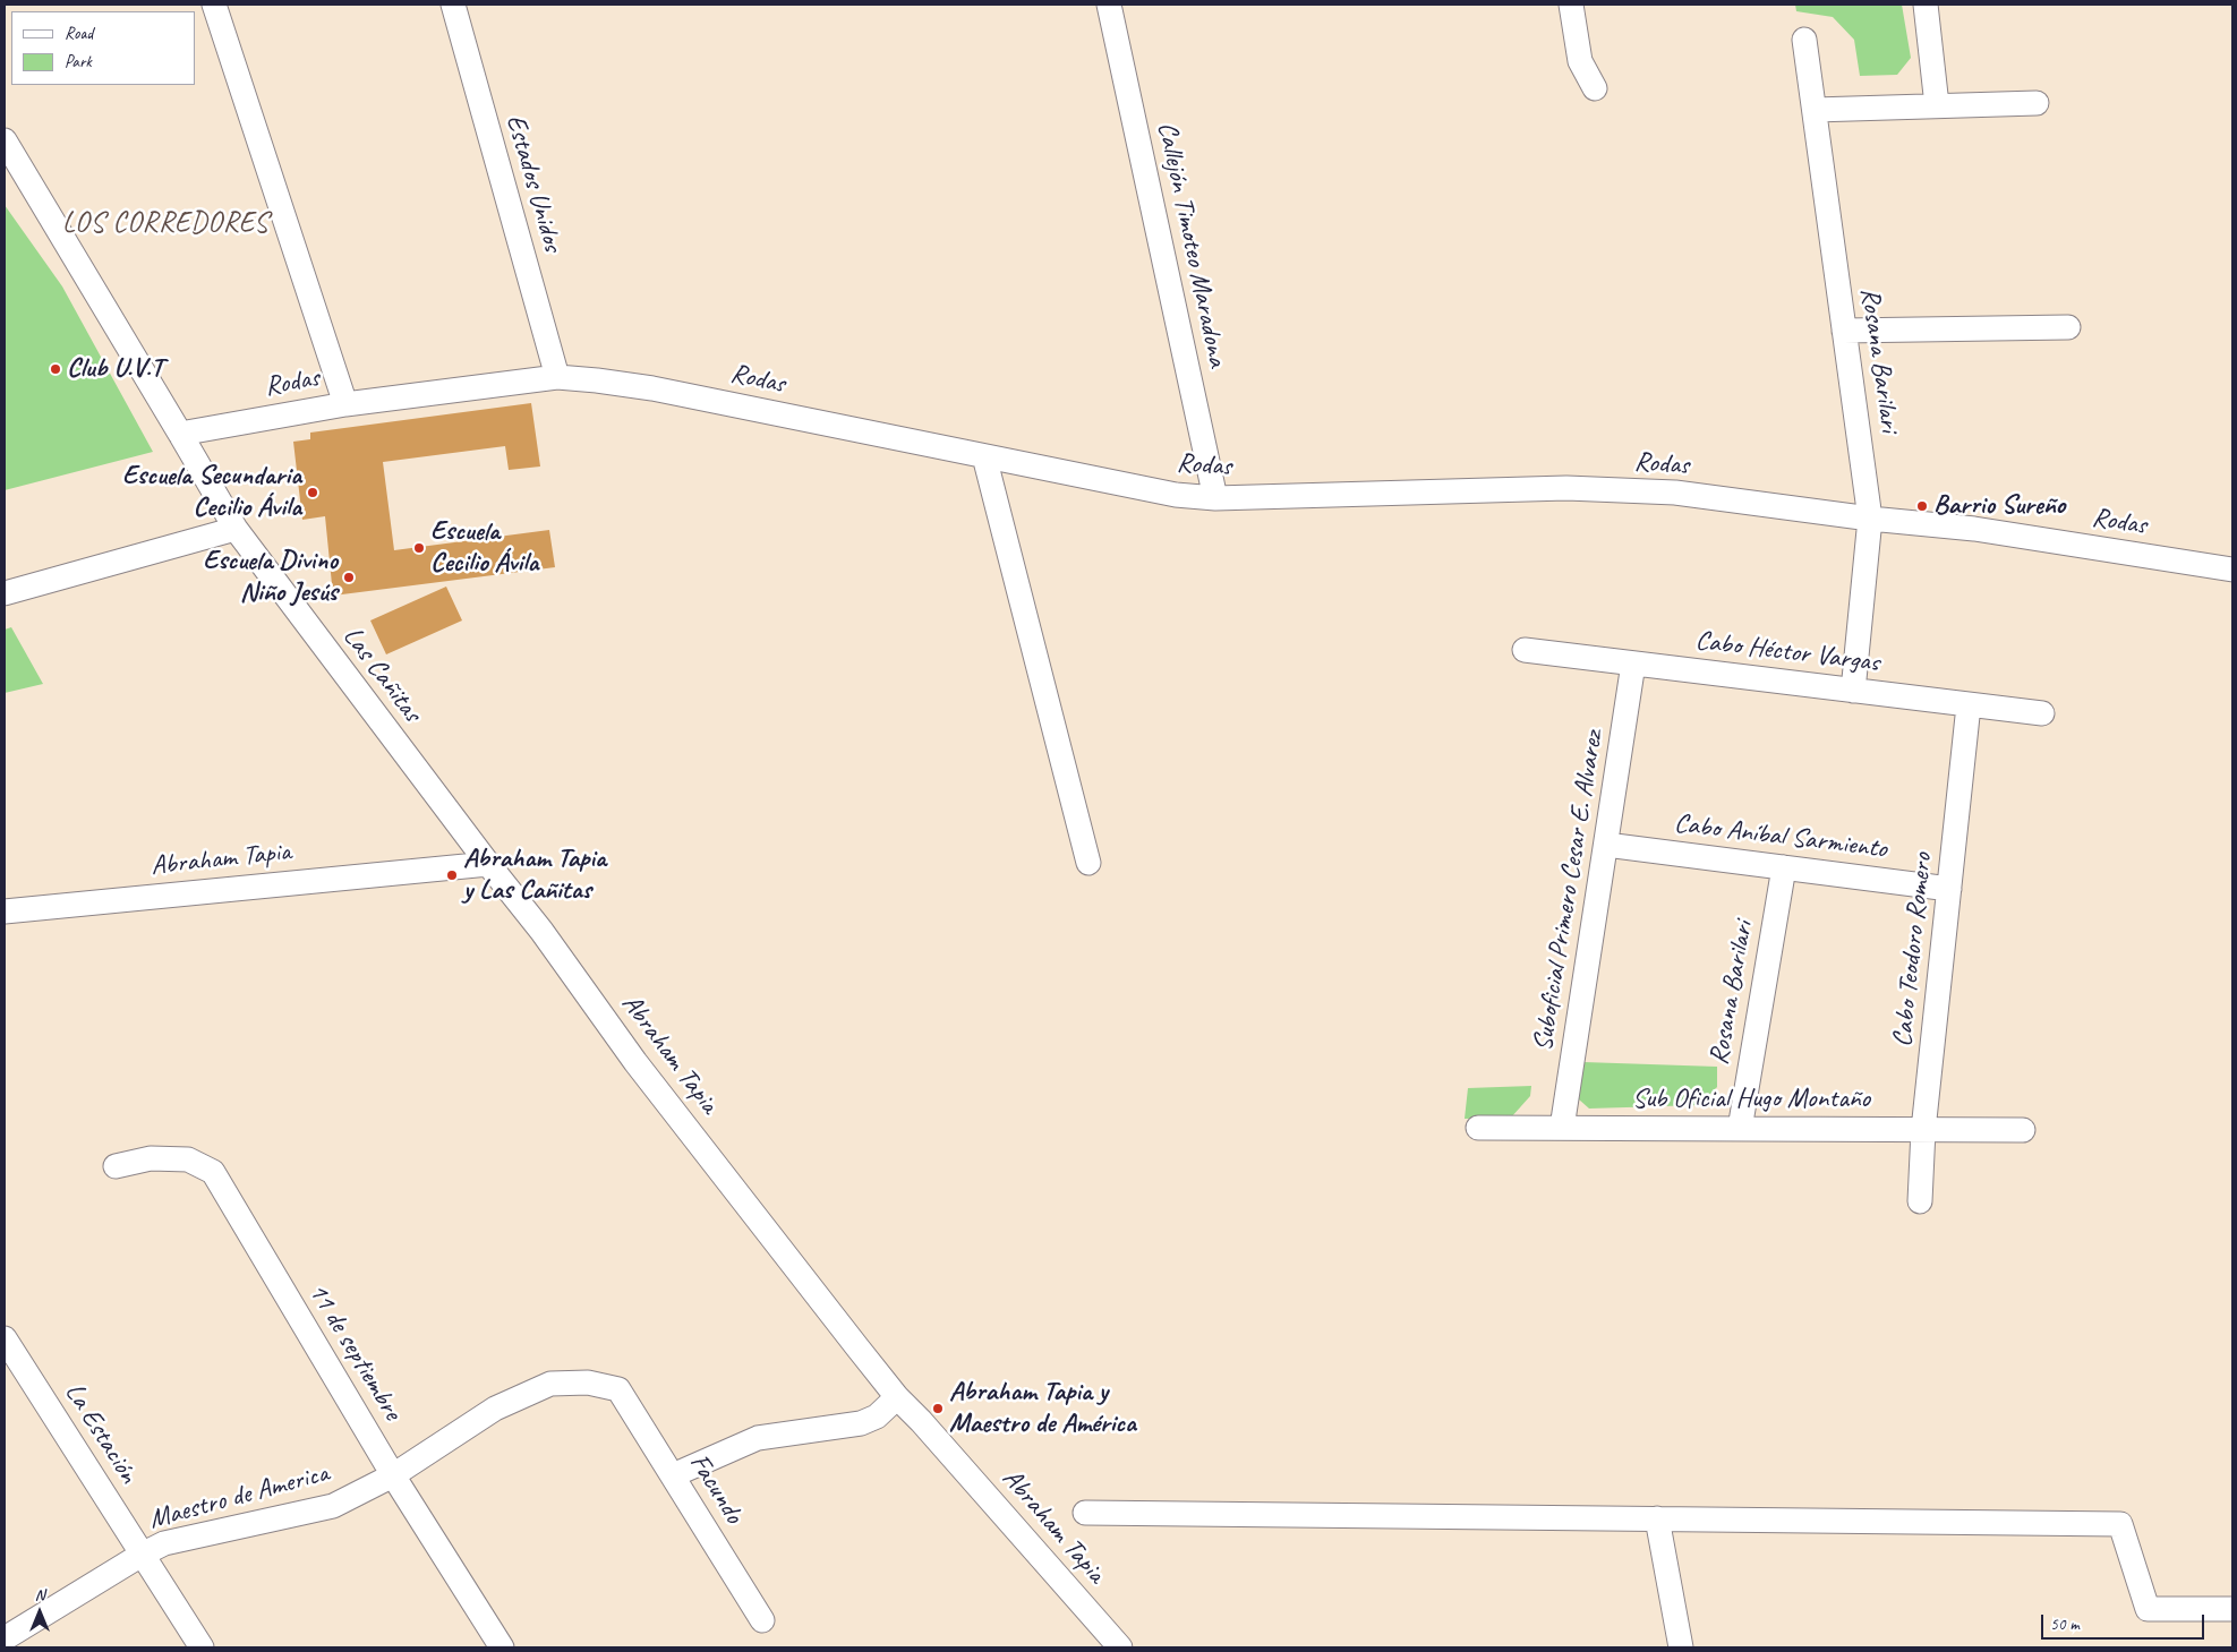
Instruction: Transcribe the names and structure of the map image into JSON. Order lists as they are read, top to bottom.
{
  "streets": {
    "street": [
      "Estados Unidos",
      "Callejón Timoteo Maradona",
      "Rosana Barilari",
      "Rodas",
      "Cabo Héctor Vargas",
      "Las Cañitas",
      "Cabo Aníbal Sarmiento",
      "Abraham Tapia",
      "Suboficial Primero Cesar E. Alvarez",
      "Cabo Teodoro Romero",
      "Sub Oficial Hugo Montaño",
      "11 de septiembre",
      "La Estación",
      "Facundo",
      "Maestro de America"
    ]
  },
  "crossings": [
    ["Estados Unidos", "Rodas"],
    ["Callejón Timoteo Maradona", "Rodas"],
    ["Rosana Barilari", "Rodas"],
    ["Rosana Barilari", "Cabo Héctor Vargas"],
    ["Rosana Barilari", "Cabo Aníbal Sarmiento"],
    ["Rosana Barilari", "Sub Oficial Hugo Montaño"],
    ["Rodas", "Las Cañitas"],
    ["Cabo Héctor Vargas", "Suboficial Primero Cesar E. Alvarez"],
    ["Cabo Héctor Vargas", "Cabo Teodoro Romero"],
    ["Las Cañitas", "Abraham Tapia"],
    ["Cabo Aníbal Sarmiento", "Suboficial Primero Cesar E. Alvarez"],
    ["Cabo Aníbal Sarmiento", "Cabo Teodoro Romero"],
    ["Suboficial Primero Cesar E. Alvarez", "Sub Oficial Hugo Montaño"],
    ["Cabo Teodoro Romero", "Sub Oficial Hugo Montaño"],
    ["11 de septiembre", "Maestro de America"],
    ["La Estación", "Maestro de America"],
    ["Facundo", "Maestro de America"]
  ],
  "districts": ["LOS CORREDORES"],
  "places": [
    "Club U.V.T",
    "Escuela Secundaria Cecilio Ávila",
    "Barrio Sureño",
    "Escuela Cecilio Ávila",
    "Escuela Divino Niño Jesús",
    "Abraham Tapia y Las Cañitas",
    "Abraham Tapia y Maestro de América"
  ],
  "legend": ["Road", "Park"],
  "scale_bar": "50 m",
  "north": "top"
}
